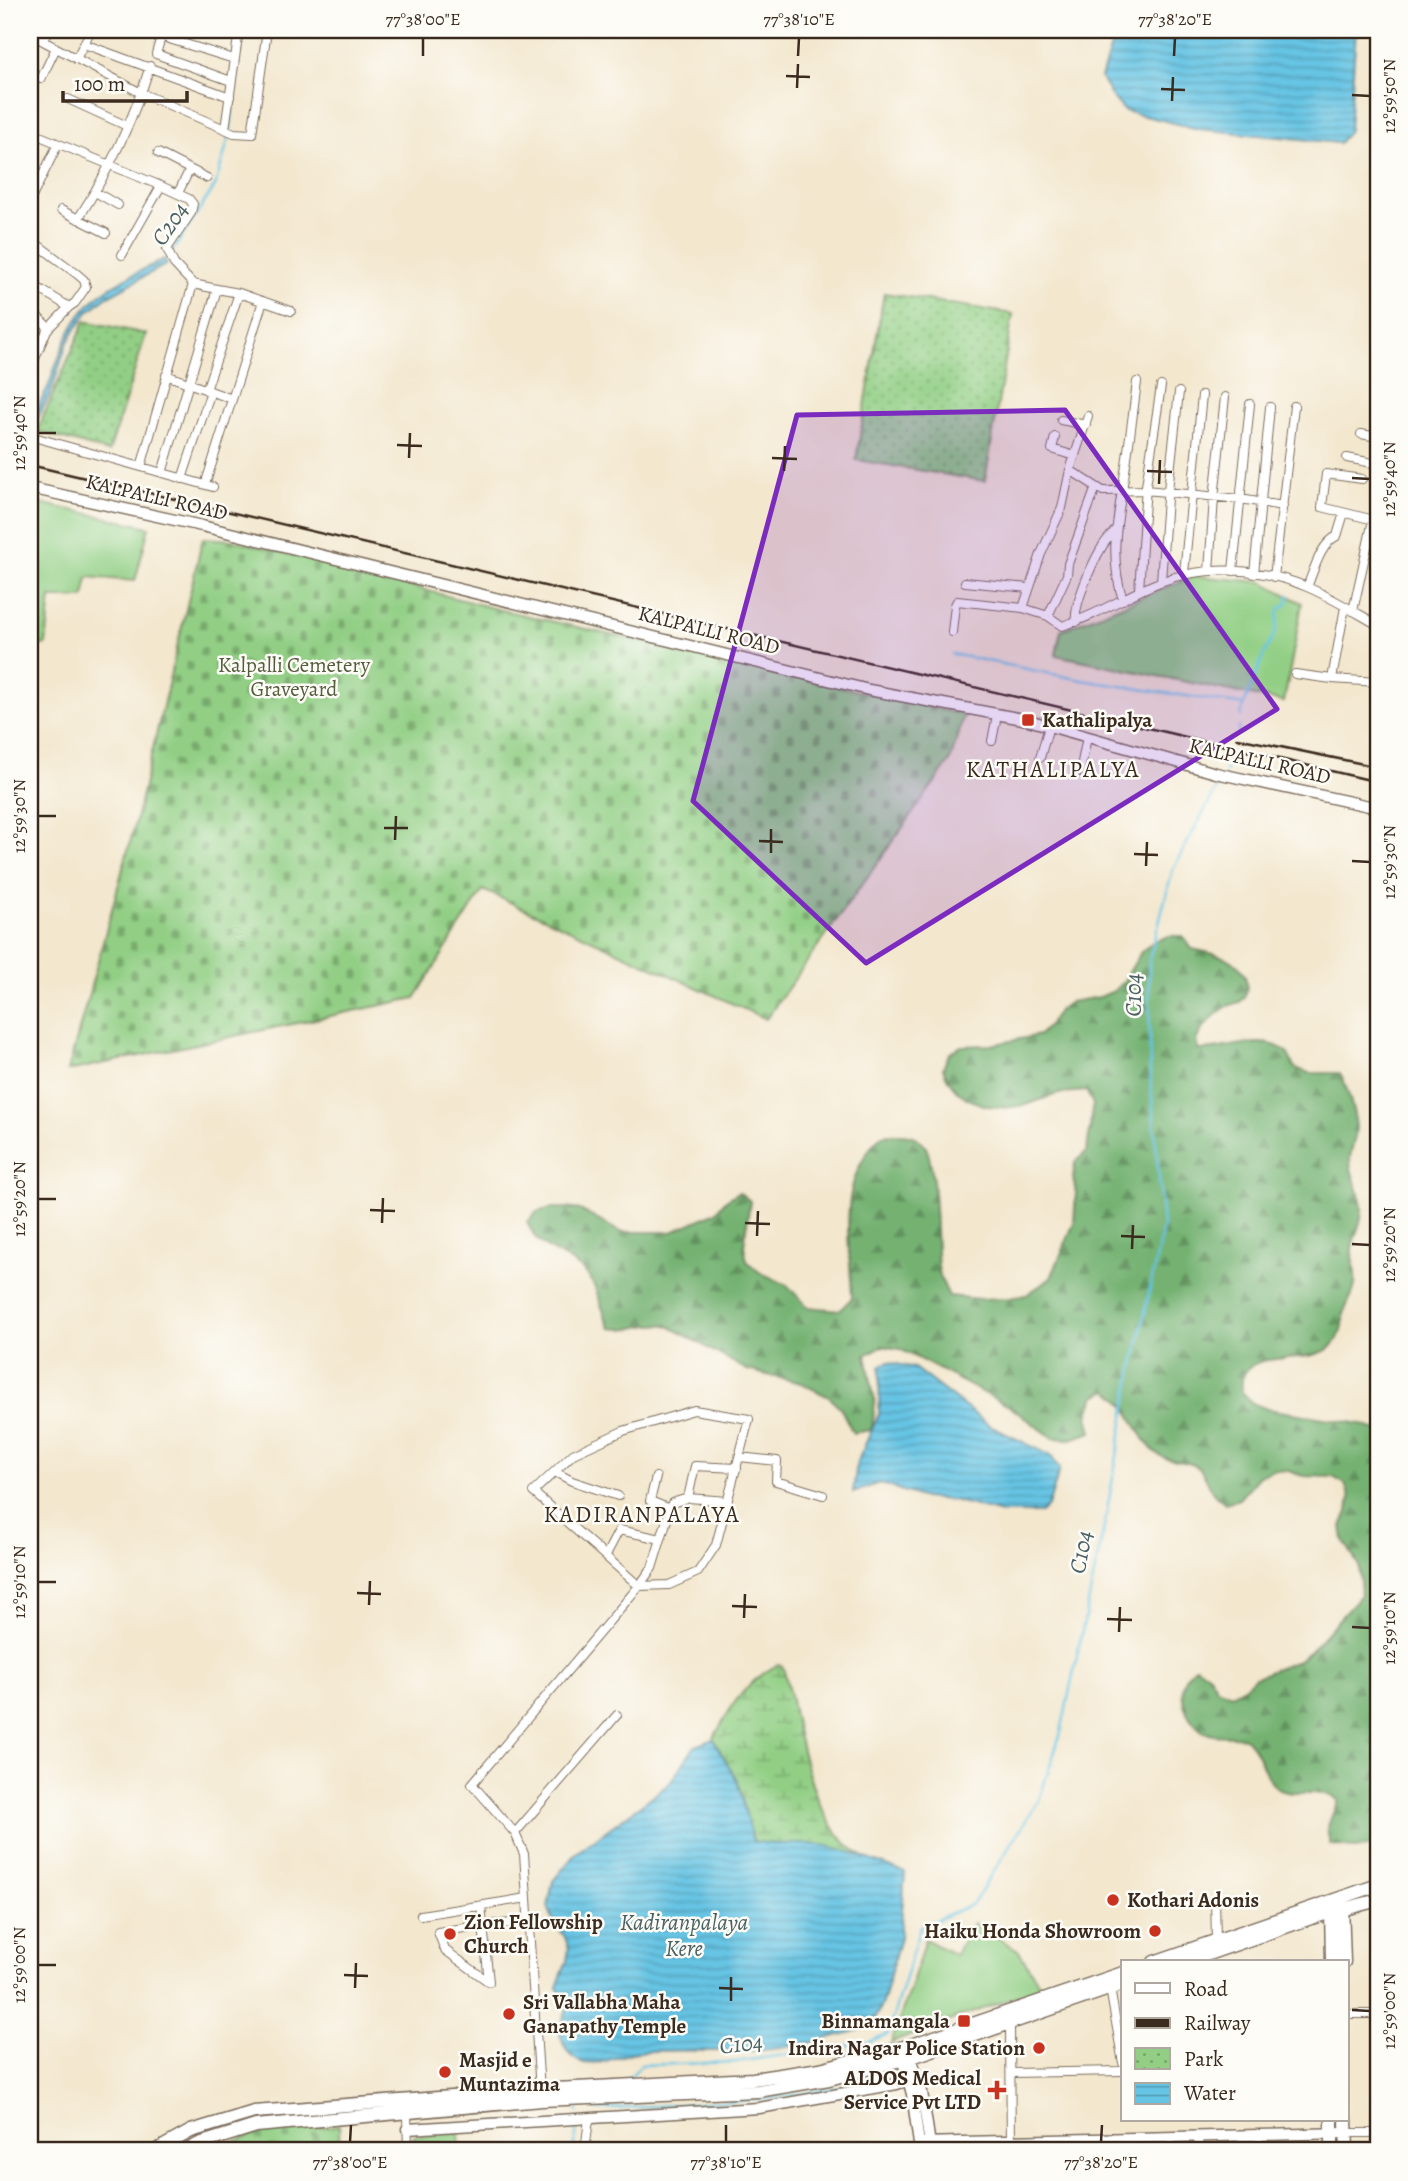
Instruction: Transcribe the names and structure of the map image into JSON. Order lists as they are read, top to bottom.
{
  "streets": {
    "street": ["KALPALLI ROAD"]
  },
  "districts": ["KATHALIPALYA", "KADIRANPALAYA"],
  "water": ["C204", "C104", "Kadiranpalaya Kere"],
  "parks": ["Kalpalli Cemetery Graveyard"],
  "places": {
    "transit": ["Kathalipalya", "Binnamangala"],
    "other": [
      "Kothari Adonis",
      "Haiku Honda Showroom",
      "Zion Fellowship Church",
      "Sri Vallabha Maha Ganapathy Temple",
      "Indira Nagar Police Station",
      "Masjid e Muntazima"
    ],
    "health": ["ALDOS Medical Service Pvt LTD"]
  },
  "legend": [
    "Road",
    "Railway",
    "Park",
    "Water"
  ],
  "scale_bar": "100 m",
  "coordinates": [
    "77°38'00\"E",
    "77°38'10\"E",
    "77°38'20\"E",
    "12°59'50\"N",
    "12°59'40\"N",
    "12°59'30\"N",
    "12°59'20\"N",
    "12°59'10\"N",
    "12°59'00\"N"
  ]
}
